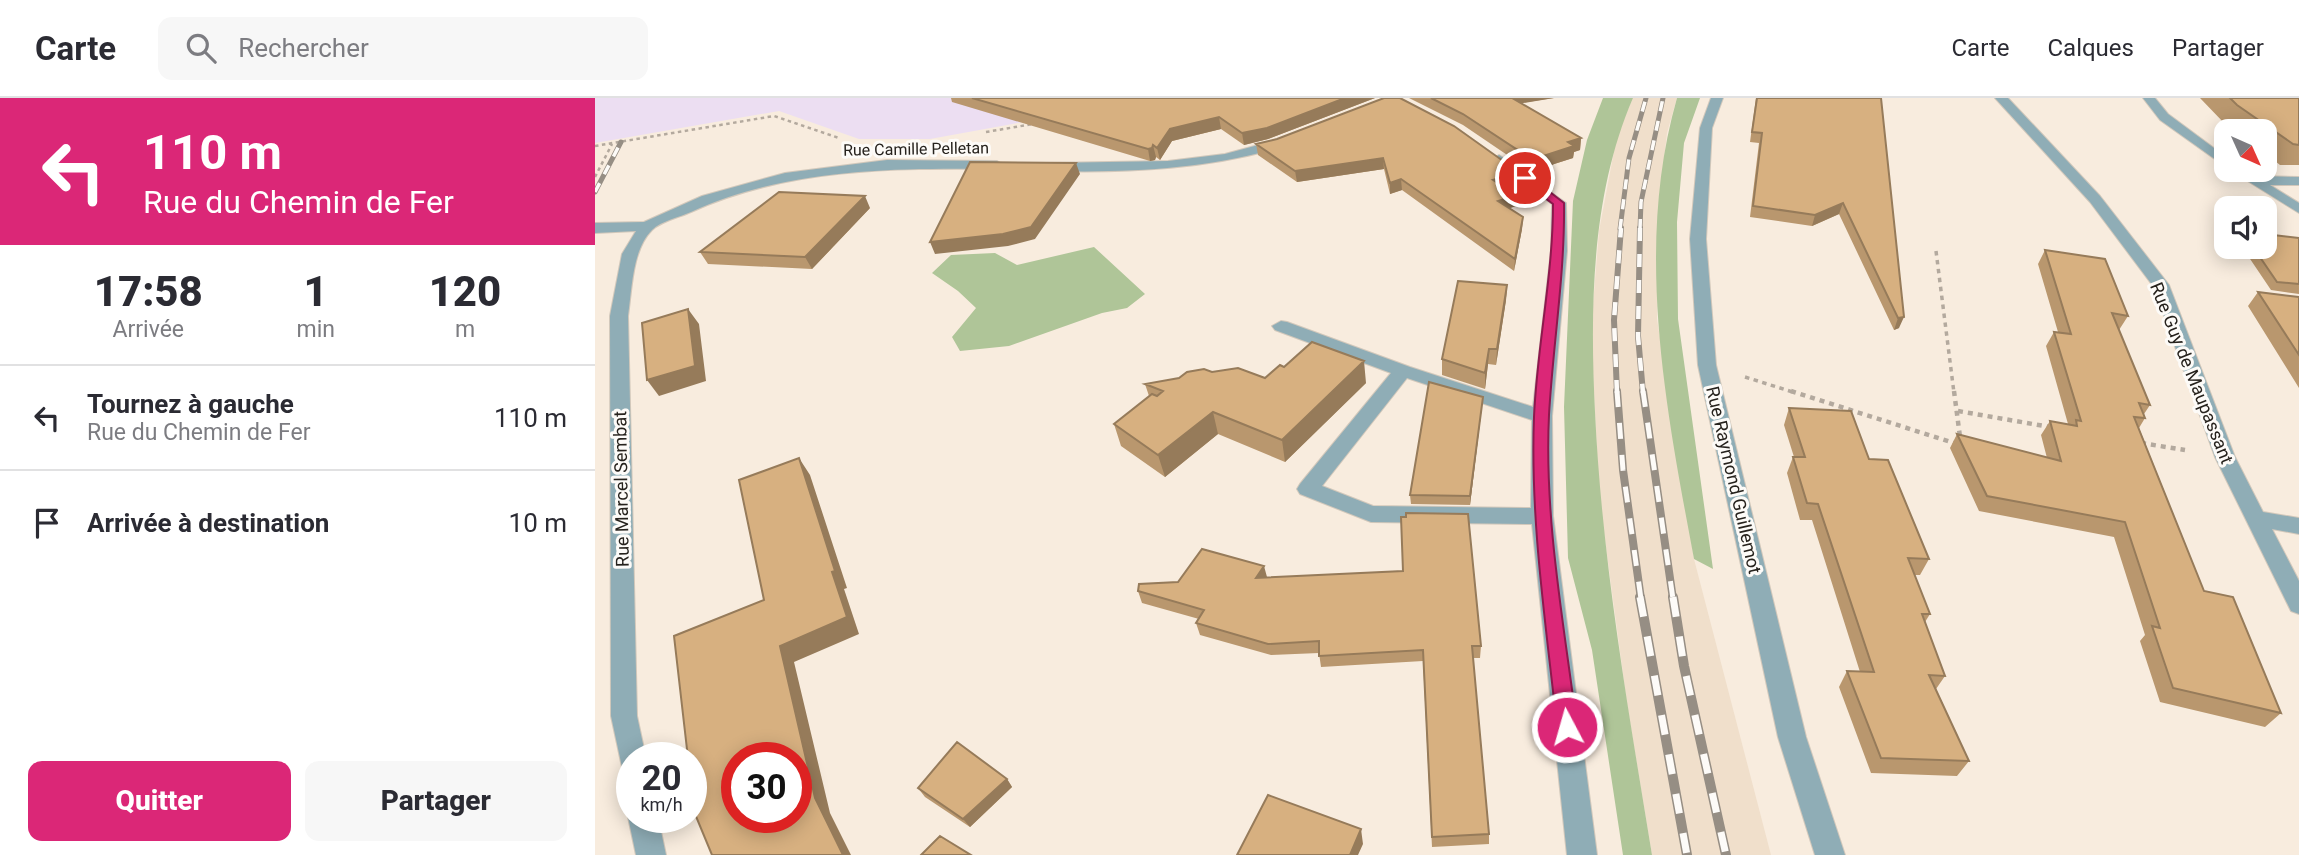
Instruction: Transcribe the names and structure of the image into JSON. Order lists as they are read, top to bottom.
{
  "streets": {
    "street": [
      "Rue Camille Pelletan",
      "Rue Guy de Maupassant",
      "Rue Raymond Guillemot",
      "Rue Marcel Sembat"
    ]
  },
  "crossings": [
    ["Rue Camille Pelletan", "Rue Marcel Sembat"]
  ],
  "north": "bottom right",
  "page": {
    "header": "Carte",
    "search": "Rechercher",
    "nav": ["Carte", "Calques", "Partager"],
    "turn": ["110 m", "Rue du Chemin de Fer"],
    "eta": [
      "17:58",
      "Arrivée",
      "1",
      "min",
      "120",
      "m"
    ],
    "list": [
      {
        "name": "Tournez à gauche",
        "note": "Rue du Chemin de Fer",
        "value": "110 m"
      },
      {
        "name": "Arrivée à destination",
        "value": "10 m"
      }
    ],
    "speed": "20 km/h",
    "limit": "30",
    "buttons": ["Quitter", "Partager"]
  }
}
